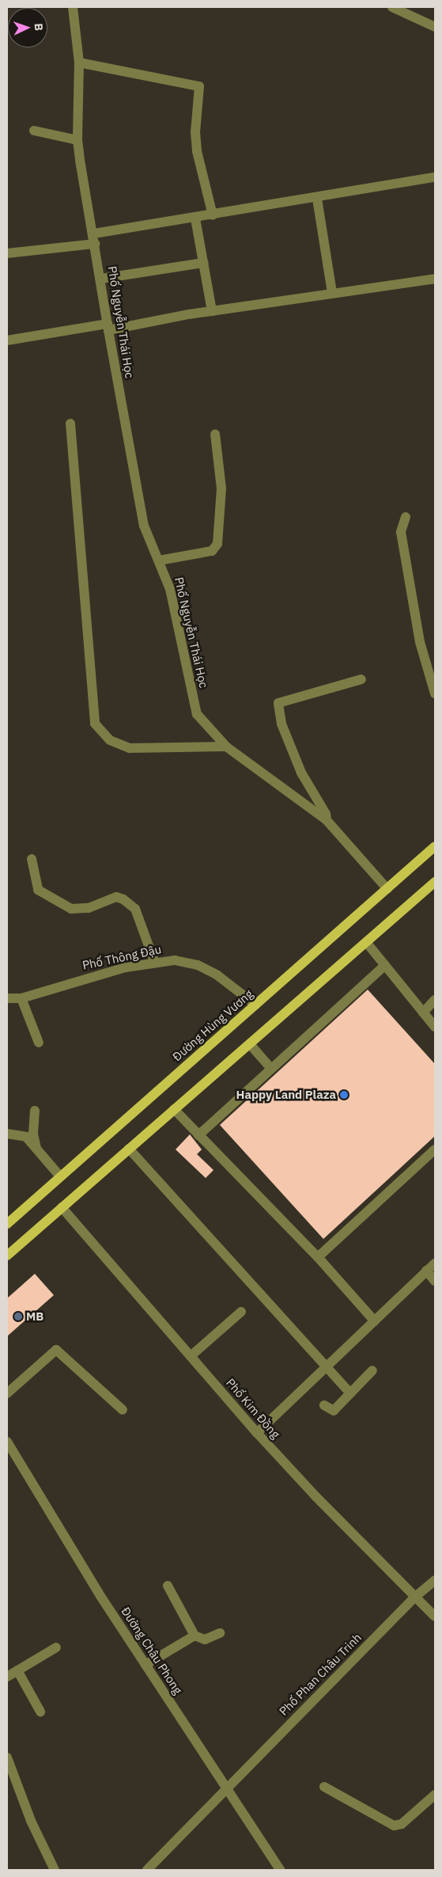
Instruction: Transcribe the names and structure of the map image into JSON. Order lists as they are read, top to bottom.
{
  "streets": {
    "main road": ["Đường Hùng Vương"],
    "street": [
      "Phố Nguyễn Thái Học",
      "Phố Thông Đậu",
      "Phố Kim Đồng",
      "Đường Châu Phong",
      "Phố Phan Châu Trinh"
    ]
  },
  "crossings": [
    ["Phố Nguyễn Thái Học", "Đường Hùng Vương"],
    ["Phố Thông Đậu", "Đường Hùng Vương"],
    ["Phố Kim Đồng", "Phố Phan Châu Trinh"],
    ["Đường Châu Phong", "Phố Phan Châu Trinh"]
  ],
  "places": ["Happy Land Plaza", "MB"],
  "north": "right"
}
